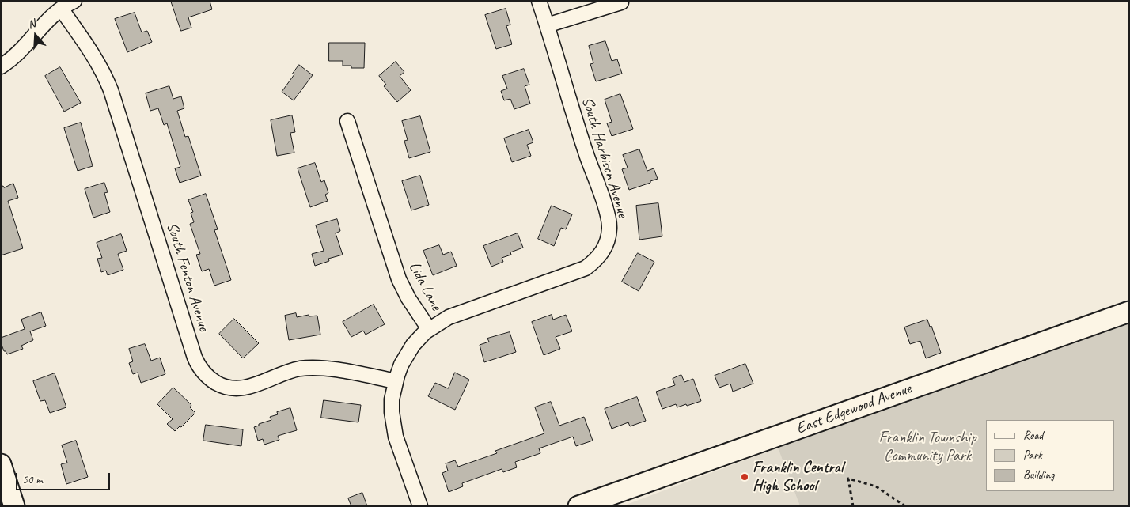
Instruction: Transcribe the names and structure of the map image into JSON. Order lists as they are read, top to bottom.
{
  "streets": {
    "main road": ["East Edgewood Avenue"],
    "street": ["South Harbison Avenue", "South Fenton Avenue", "Lida Lane"]
  },
  "crossings": [
    ["South Harbison Avenue", "Lida Lane"],
    ["South Fenton Avenue", "Lida Lane"]
  ],
  "parks": ["Franklin Township Community Park"],
  "places": ["Franklin Central High School"],
  "legend": ["Road", "Park", "Building"],
  "scale_bar": "50 m",
  "north": "top"
}
